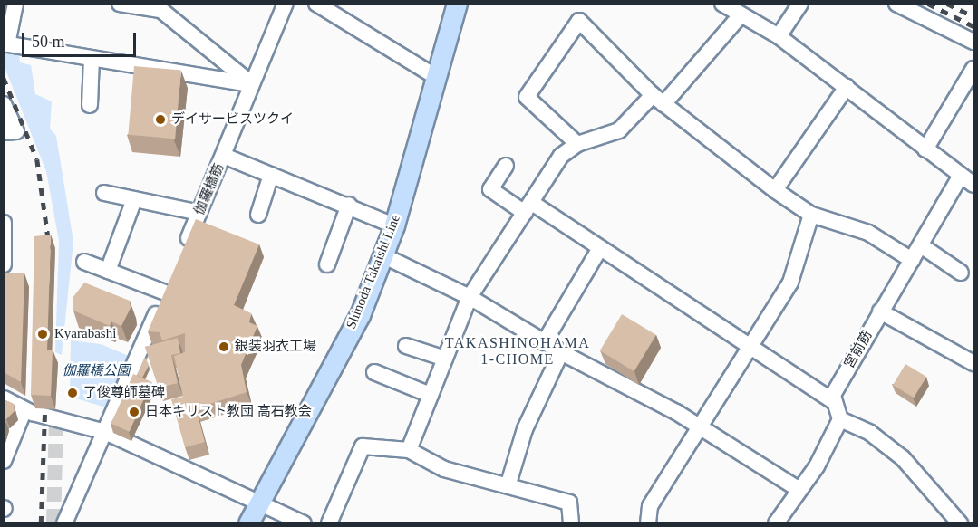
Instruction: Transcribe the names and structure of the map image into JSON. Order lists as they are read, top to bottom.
{
  "streets": {
    "main road": ["Shinoda Takaishi Line"],
    "street": ["伽羅橋筋", "宮前筋"]
  },
  "districts": ["TAKASHINOHAMA 1-CHOME"],
  "parks": ["伽羅橋公園"],
  "places": [
    "デイサービスツクイ",
    "Kyarabashi",
    "銀装羽衣工場",
    "了俊尊師墓碑",
    "日本キリスト教団 高石教会"
  ],
  "scale_bar": "50 m"
}
